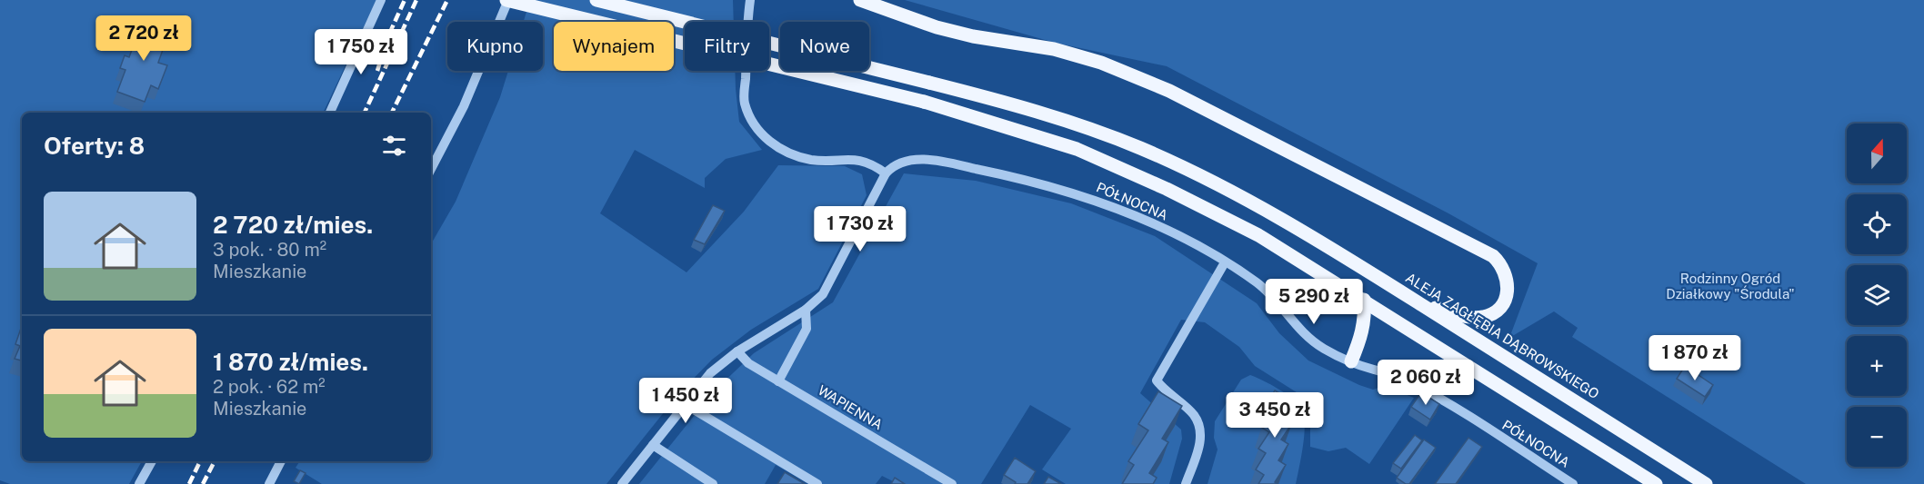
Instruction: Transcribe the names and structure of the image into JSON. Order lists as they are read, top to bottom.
{
  "streets": {
    "main road": ["ALEJA ZAGŁĘBIA DĄBROWSKIEGO"],
    "street": ["PÓŁNOCNA", "WAPIENNA"]
  },
  "parks": ["Rodzinny Ogród Działkowy \"Środula\""],
  "north": "top",
  "page": {
    "price": [
      "2 720 zł",
      "1 750 zł",
      "1 730 zł",
      "5 290 zł",
      "1 870 zł",
      "2 060 zł",
      "1 450 zł",
      "3 450 zł"
    ],
    "chip": [
      "Kupno",
      "Wynajem",
      "Filtry",
      "Nowe"
    ],
    "heading": "Oferty: 8",
    "map_buttons": ["+", "−"],
    "list": [
      {
        "name": "2 720 zł/mies.",
        "note": "3 pok. · 80 m² · Mieszkanie"
      },
      {
        "name": "1 870 zł/mies.",
        "note": "2 pok. · 62 m² · Mieszkanie"
      }
    ]
  }
}
